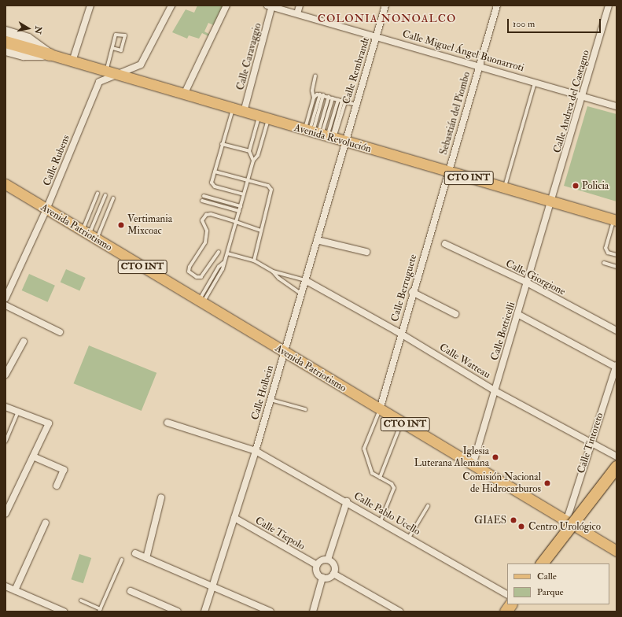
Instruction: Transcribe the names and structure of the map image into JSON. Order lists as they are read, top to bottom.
{
  "streets": {
    "highway": ["CTO INT"],
    "main road": ["Avenida Revolución", "Avenida Patriotismo", "Calle Tintoreto"],
    "street": [
      "Calle Miguel Ángel Buonarroti",
      "Calle Caravaggio",
      "Calle Rembrandt",
      "Calle Andrea del Castagno",
      "Sebastián del Piombo",
      "Calle Rubens",
      "Calle Giorgione",
      "Calle Berruguete",
      "Calle Botticelli",
      "Calle Watteau",
      "Calle Holbein",
      "Calle Pablo Ucello",
      "Calle Tiepolo"
    ]
  },
  "crossings": [
    ["Calle Miguel Ángel Buonarroti", "Calle Caravaggio"],
    ["Calle Miguel Ángel Buonarroti", "Calle Rembrandt"],
    ["Calle Miguel Ángel Buonarroti", "Calle Andrea del Castagno"],
    ["Calle Miguel Ángel Buonarroti", "Sebastián del Piombo"],
    ["Calle Caravaggio", "Avenida Revolución"],
    ["Calle Rembrandt", "Avenida Revolución"],
    ["Calle Rembrandt", "Calle Holbein"],
    ["Calle Andrea del Castagno", "Avenida Revolución"],
    ["Calle Andrea del Castagno", "Calle Botticelli"],
    ["Sebastián del Piombo", "Avenida Revolución"],
    ["Sebastián del Piombo", "Calle Berruguete"],
    ["Avenida Revolución", "Calle Rubens"],
    ["Avenida Revolución", "CTO INT"],
    ["Avenida Revolución", "Calle Berruguete"],
    ["Avenida Revolución", "Calle Botticelli"],
    ["Avenida Revolución", "Calle Holbein"],
    ["Calle Rubens", "Avenida Patriotismo"],
    ["Avenida Patriotismo", "Calle Berruguete"],
    ["Avenida Patriotismo", "Calle Botticelli"],
    ["Avenida Patriotismo", "Calle Holbein"],
    ["Avenida Patriotismo", "Calle Tintoreto"],
    ["Calle Giorgione", "Calle Botticelli"],
    ["Calle Berruguete", "Calle Watteau"],
    ["Calle Botticelli", "Calle Watteau"],
    ["Calle Watteau", "Calle Holbein"],
    ["Calle Watteau", "Calle Tintoreto"],
    ["Calle Holbein", "Calle Pablo Ucello"],
    ["Calle Holbein", "Calle Tiepolo"]
  ],
  "districts": ["COLONIA NONOALCO"],
  "places": [
    "Policia",
    "Vertimania Mixcoac",
    "Iglesia Luterana Alemana",
    "Comisión Nacional de Hidrocarburos",
    "GIAES",
    "Centro Urológico"
  ],
  "legend": ["Calle", "Parque"],
  "scale_bar": "100 m",
  "north": "right"
}
